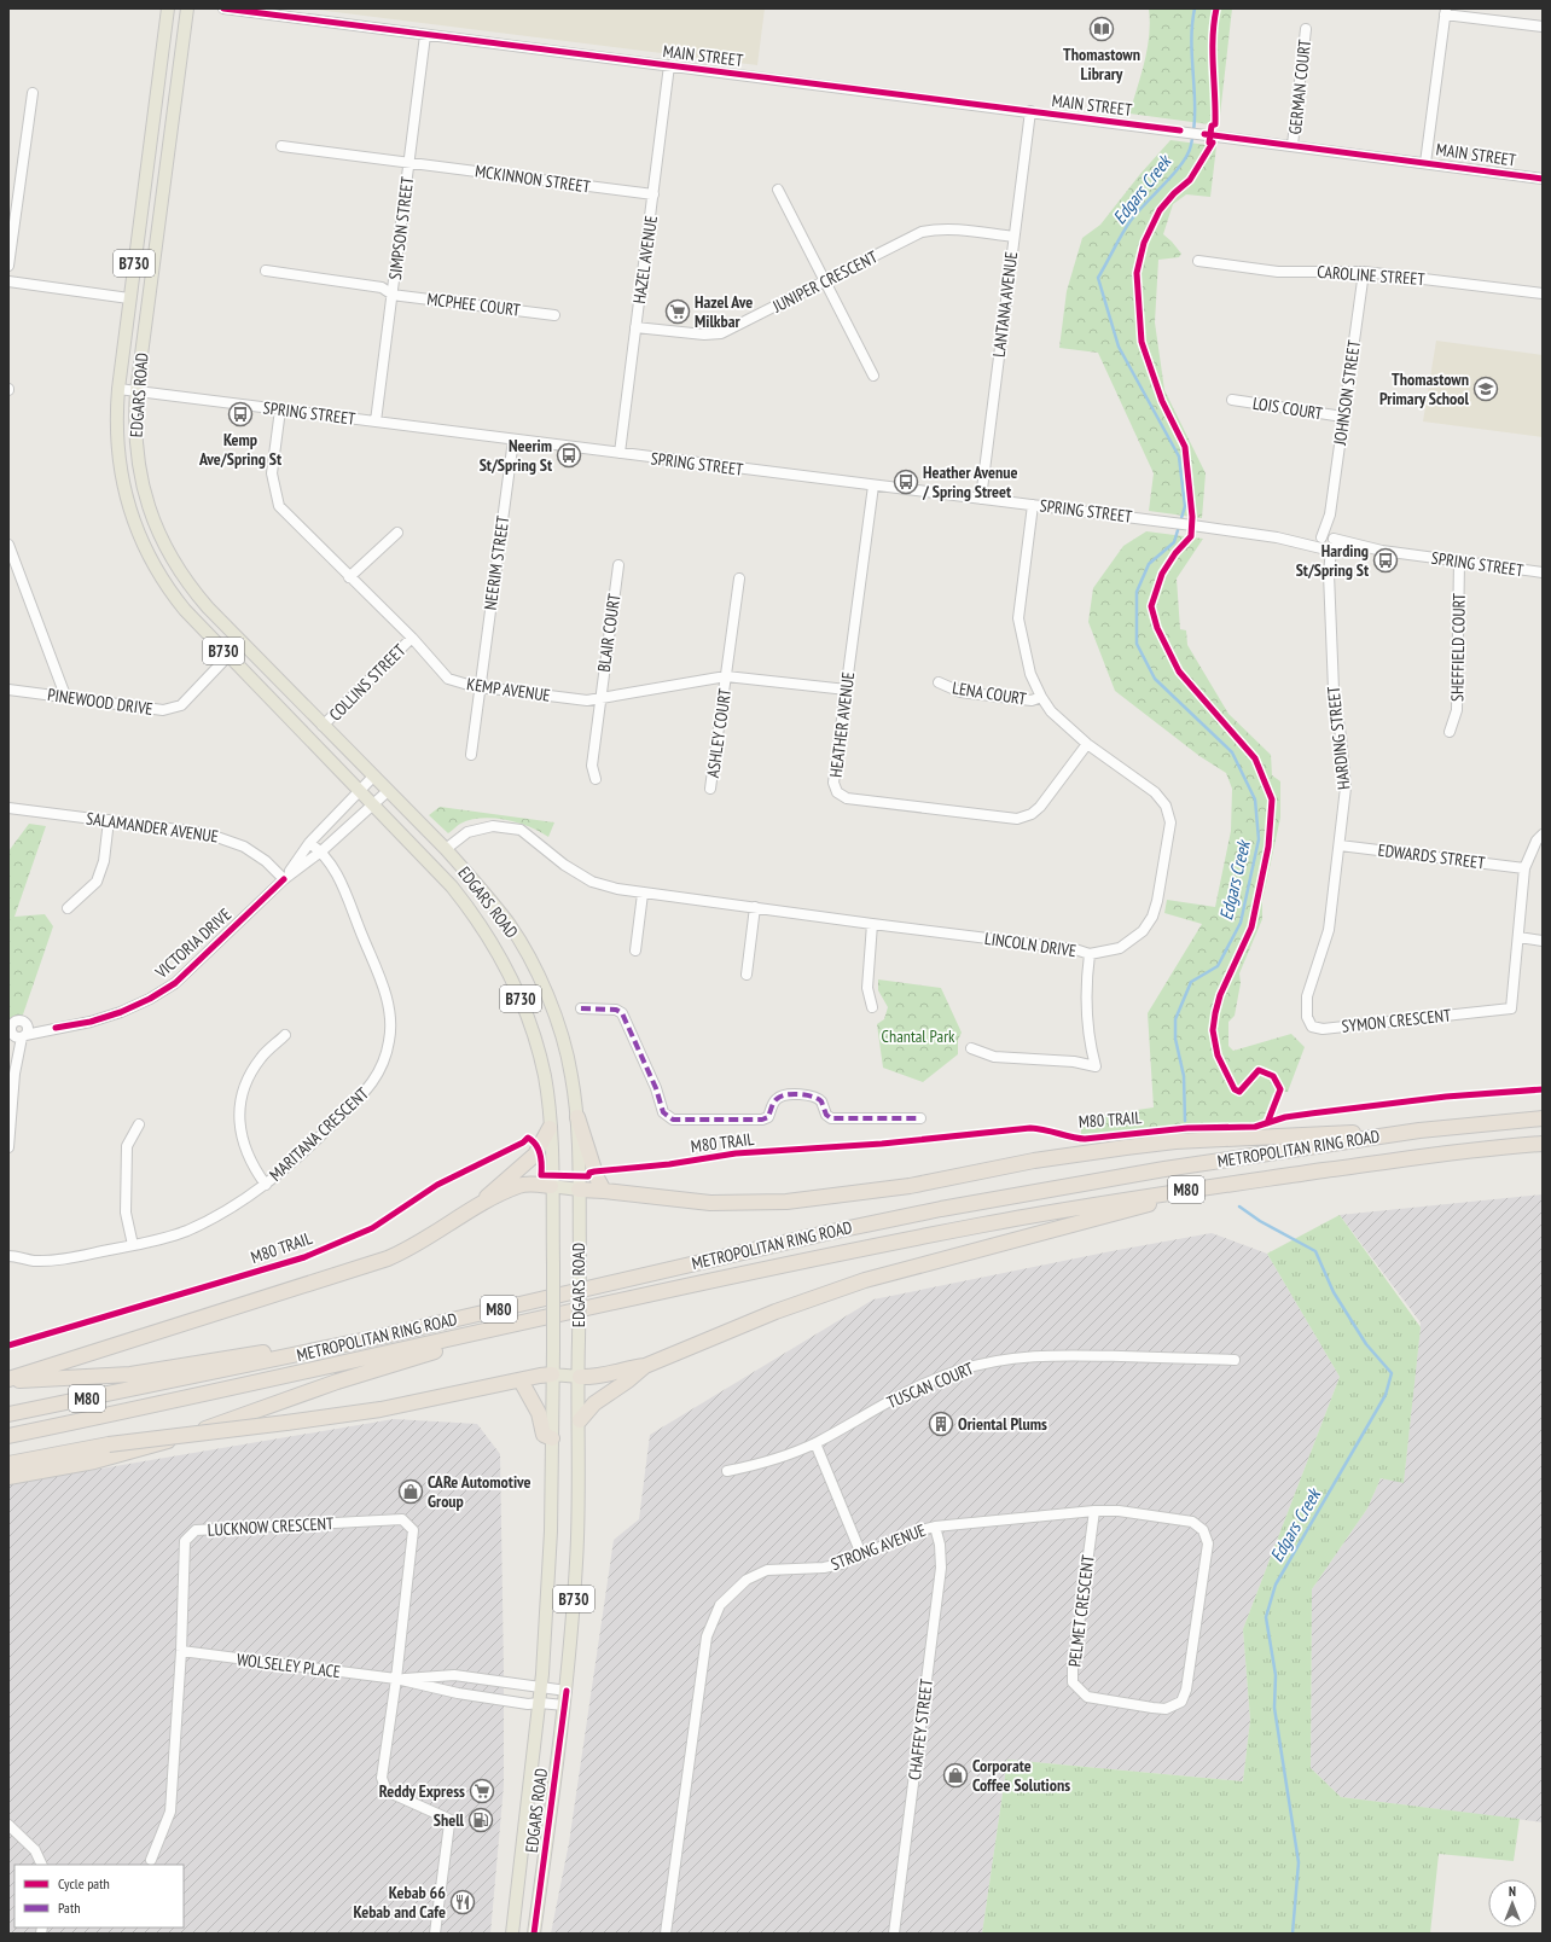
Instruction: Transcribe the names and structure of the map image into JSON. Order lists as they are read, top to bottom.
{
  "streets": {
    "highway": ["METROPOLITAN RING ROAD", "M80"],
    "main road": ["B730", "EDGARS ROAD"],
    "street": [
      "MAIN STREET",
      "GERMAN COURT",
      "MCKINNON STREET",
      "SIMPSON STREET",
      "HAZEL AVENUE",
      "CAROLINE STREET",
      "JUNIPER CRESCENT",
      "MCPHEE COURT",
      "LANTANA AVENUE",
      "JOHNSON STREET",
      "LOIS COURT",
      "SPRING STREET",
      "NEERIM STREET",
      "BLAIR COURT",
      "SHEFFIELD COURT",
      "COLLINS STREET",
      "KEMP AVENUE",
      "LENA COURT",
      "PINEWOOD DRIVE",
      "HEATHER AVENUE",
      "ASHLEY COURT",
      "HARDING STREET",
      "SALAMANDER AVENUE",
      "EDWARDS STREET",
      "VICTORIA DRIVE",
      "LINCOLN DRIVE",
      "SYMON CRESCENT",
      "MARITANA CRESCENT",
      "TUSCAN COURT",
      "LUCKNOW CRESCENT",
      "STRONG AVENUE",
      "PELMET CRESCENT",
      "WOLSELEY PLACE",
      "CHAFFEY STREET"
    ],
    "cycle path": ["M80 TRAIL"]
  },
  "crossings": [
    ["MAIN STREET", "GERMAN COURT"],
    ["MAIN STREET", "SIMPSON STREET"],
    ["MAIN STREET", "HAZEL AVENUE"],
    ["MAIN STREET", "LANTANA AVENUE"],
    ["MCKINNON STREET", "SIMPSON STREET"],
    ["MCKINNON STREET", "HAZEL AVENUE"],
    ["SIMPSON STREET", "MCPHEE COURT"],
    ["SIMPSON STREET", "SPRING STREET"],
    ["HAZEL AVENUE", "JUNIPER CRESCENT"],
    ["HAZEL AVENUE", "SPRING STREET"],
    ["CAROLINE STREET", "JOHNSON STREET"],
    ["JUNIPER CRESCENT", "LANTANA AVENUE"],
    ["LANTANA AVENUE", "SPRING STREET"],
    ["JOHNSON STREET", "LOIS COURT"],
    ["JOHNSON STREET", "SPRING STREET"],
    ["JOHNSON STREET", "HARDING STREET"],
    ["EDGARS ROAD", "SPRING STREET"],
    ["EDGARS ROAD", "COLLINS STREET"],
    ["EDGARS ROAD", "PINEWOOD DRIVE"],
    ["EDGARS ROAD", "VICTORIA DRIVE"],
    ["EDGARS ROAD", "LINCOLN DRIVE"],
    ["EDGARS ROAD", "WOLSELEY PLACE"],
    ["SPRING STREET", "NEERIM STREET"],
    ["SPRING STREET", "SHEFFIELD COURT"],
    ["SPRING STREET", "KEMP AVENUE"],
    ["SPRING STREET", "HEATHER AVENUE"],
    ["SPRING STREET", "HARDING STREET"],
    ["SPRING STREET", "LINCOLN DRIVE"],
    ["NEERIM STREET", "KEMP AVENUE"],
    ["BLAIR COURT", "KEMP AVENUE"],
    ["COLLINS STREET", "KEMP AVENUE"],
    ["KEMP AVENUE", "HEATHER AVENUE"],
    ["KEMP AVENUE", "ASHLEY COURT"],
    ["LENA COURT", "LINCOLN DRIVE"],
    ["HEATHER AVENUE", "LINCOLN DRIVE"],
    ["HARDING STREET", "EDWARDS STREET"],
    ["HARDING STREET", "SYMON CRESCENT"],
    ["SALAMANDER AVENUE", "VICTORIA DRIVE"],
    ["VICTORIA DRIVE", "MARITANA CRESCENT"],
    ["LUCKNOW CRESCENT", "WOLSELEY PLACE"],
    ["STRONG AVENUE", "PELMET CRESCENT"],
    ["STRONG AVENUE", "CHAFFEY STREET"]
  ],
  "water": ["Edgars Creek"],
  "parks": ["Chantal Park"],
  "places": {
    "library": ["Thomastown Library"],
    "supermarket": ["Hazel Ave Milkbar", "Reddy Express"],
    "school or university": ["Thomastown Primary School"],
    "bus stop": [
      "Kemp Ave/Spring St",
      "Neerim St/Spring St",
      "Heather Avenue / Spring Street",
      "Harding St/Spring St"
    ],
    "building": ["Oriental Plums"],
    "shop": ["CARe Automotive Group", "Corporate Coffee Solutions"],
    "fuel station": ["Shell"],
    "restaurant": ["Kebab 66 Kebab and Cafe"]
  },
  "legend": ["Cycle path", "Path"],
  "north": "top"
}
